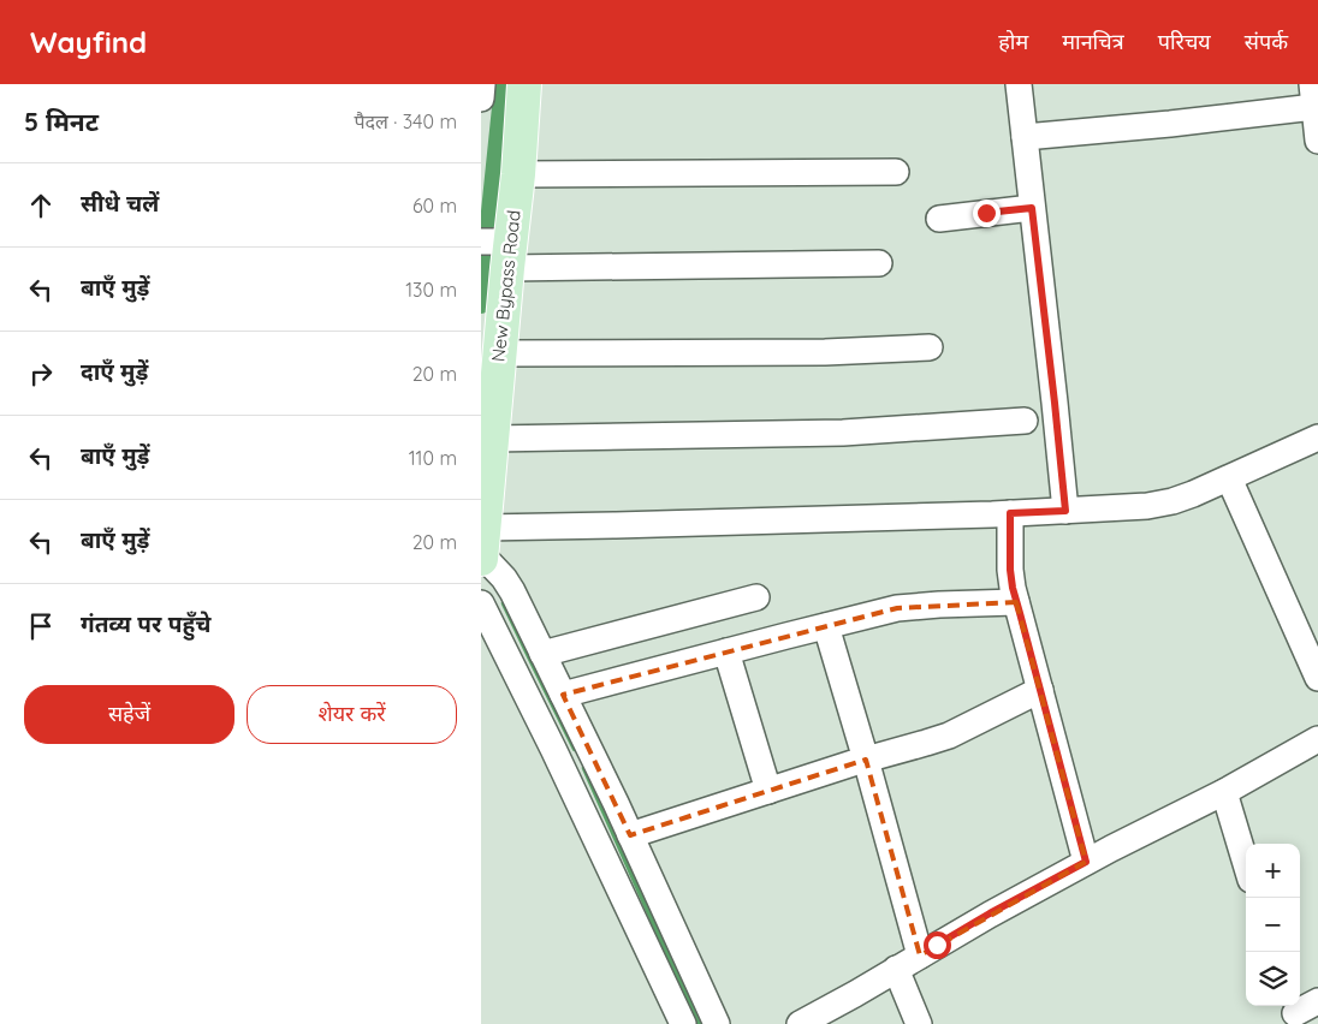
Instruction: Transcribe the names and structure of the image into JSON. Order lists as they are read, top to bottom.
{
  "streets": {
    "main road": ["New Bypass Road"]
  },
  "page": {
    "header": "Wayfind",
    "nav": [
      "होम",
      "मानचित्र",
      "परिचय",
      "संपर्क"
    ],
    "heading": ["5 मिनट", "पैदल · 340 m"],
    "list": [
      ["सीधे चलें", "60 m"],
      ["बाएँ मुड़ें", "130 m"],
      ["दाएँ मुड़ें", "20 m"],
      ["बाएँ मुड़ें", "110 m"],
      ["बाएँ मुड़ें", "20 m"],
      "गंतव्य पर पहुँचे"
    ],
    "buttons": ["सहेजें", "शेयर करें"],
    "map_buttons": ["+", "−"]
  }
}
